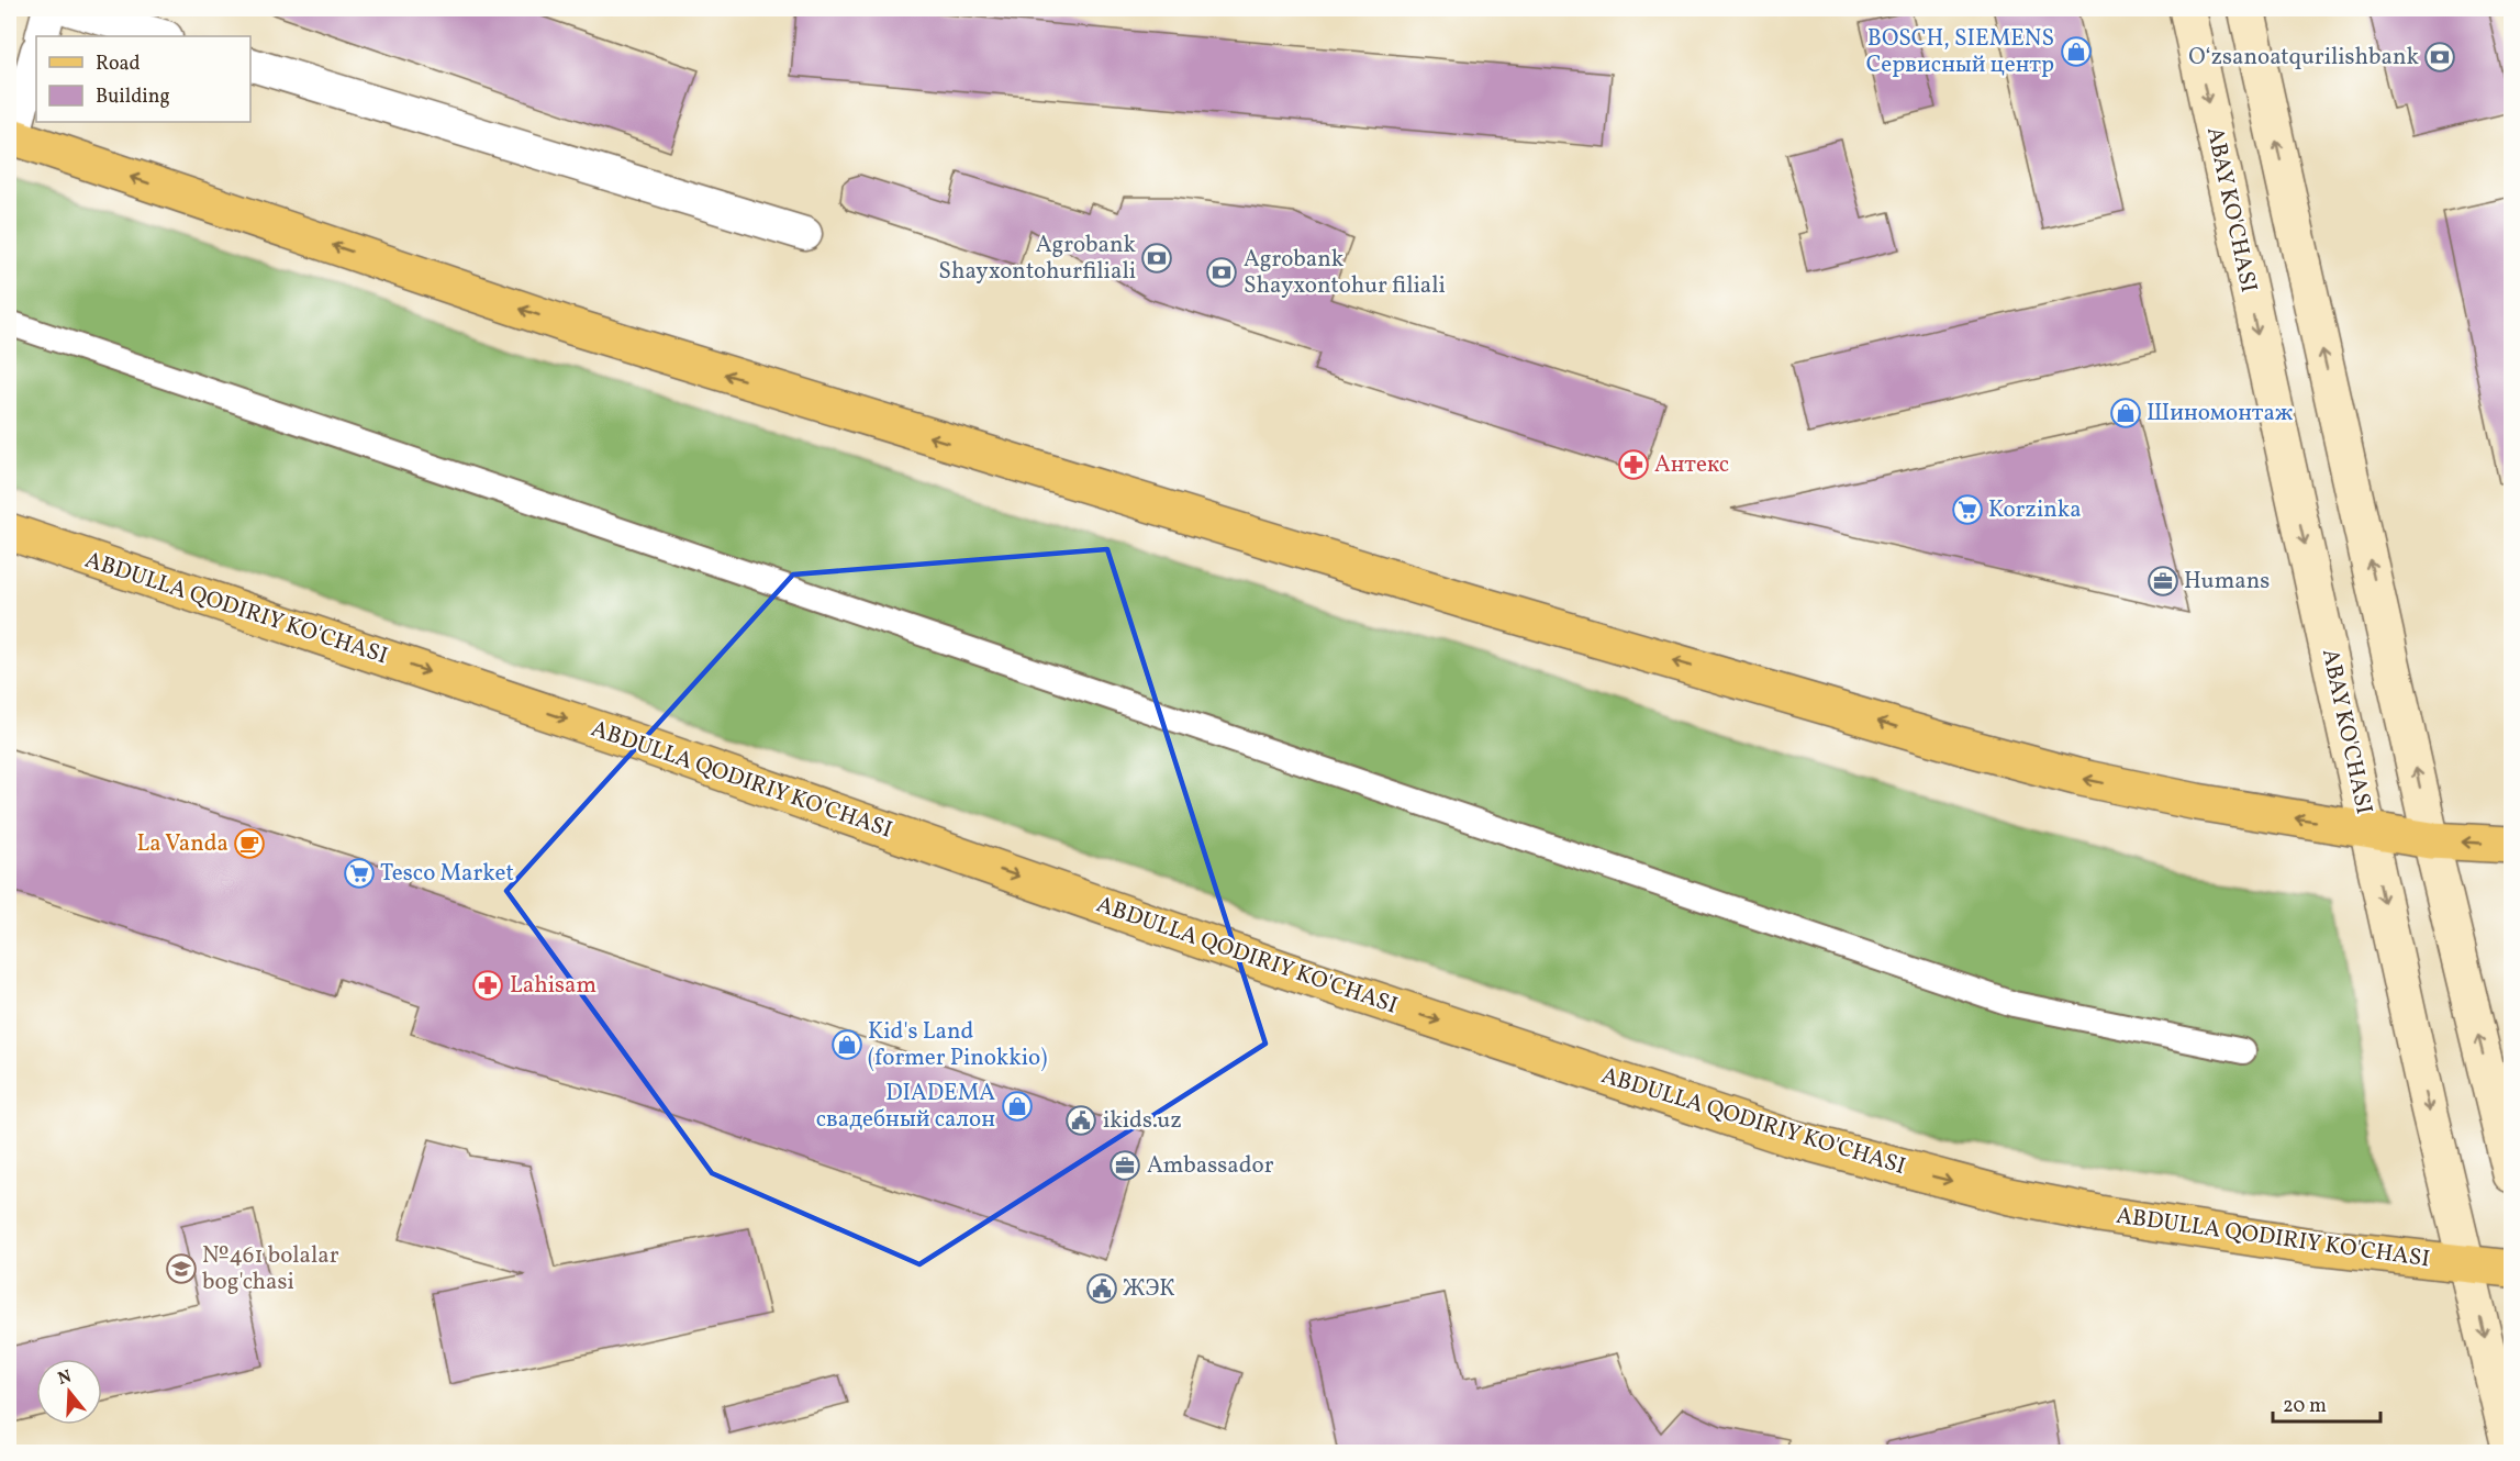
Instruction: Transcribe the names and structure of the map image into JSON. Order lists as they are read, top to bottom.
{
  "streets": {
    "main road": ["ABAY KO'CHASI", "ABDULLA QODIRIY KO'CHASI"]
  },
  "crossings": [
    ["ABAY KO'CHASI", "ABDULLA QODIRIY KO'CHASI"]
  ],
  "one_way": ["ABDULLA QODIRIY KO'CHASI"],
  "places": {
    "shop": [
      "BOSCH, SIEMENS Сервисный центр",
      "Шиномонтаж",
      "Kid's Land (former Pinokkio)",
      "DIADEMA свадебный салон"
    ],
    "bank": ["Oʻzsanoatqurilishbank", "Agrobank Shayxontohurfiliali", "Agrobank Shayxontohur filiali"],
    "pharmacy": ["Антекс", "Lahisam"],
    "supermarket": ["Korzinka", "Tesco Market"],
    "office": ["Humans", "Ambassador"],
    "cafe": ["La Vanda"],
    "public building": ["ikids.uz", "ЖЭК"],
    "school or university": ["№461 bolalar bog'chasi"]
  },
  "legend": ["Road", "Building"],
  "scale_bar": "20 m",
  "north": "top"
}
